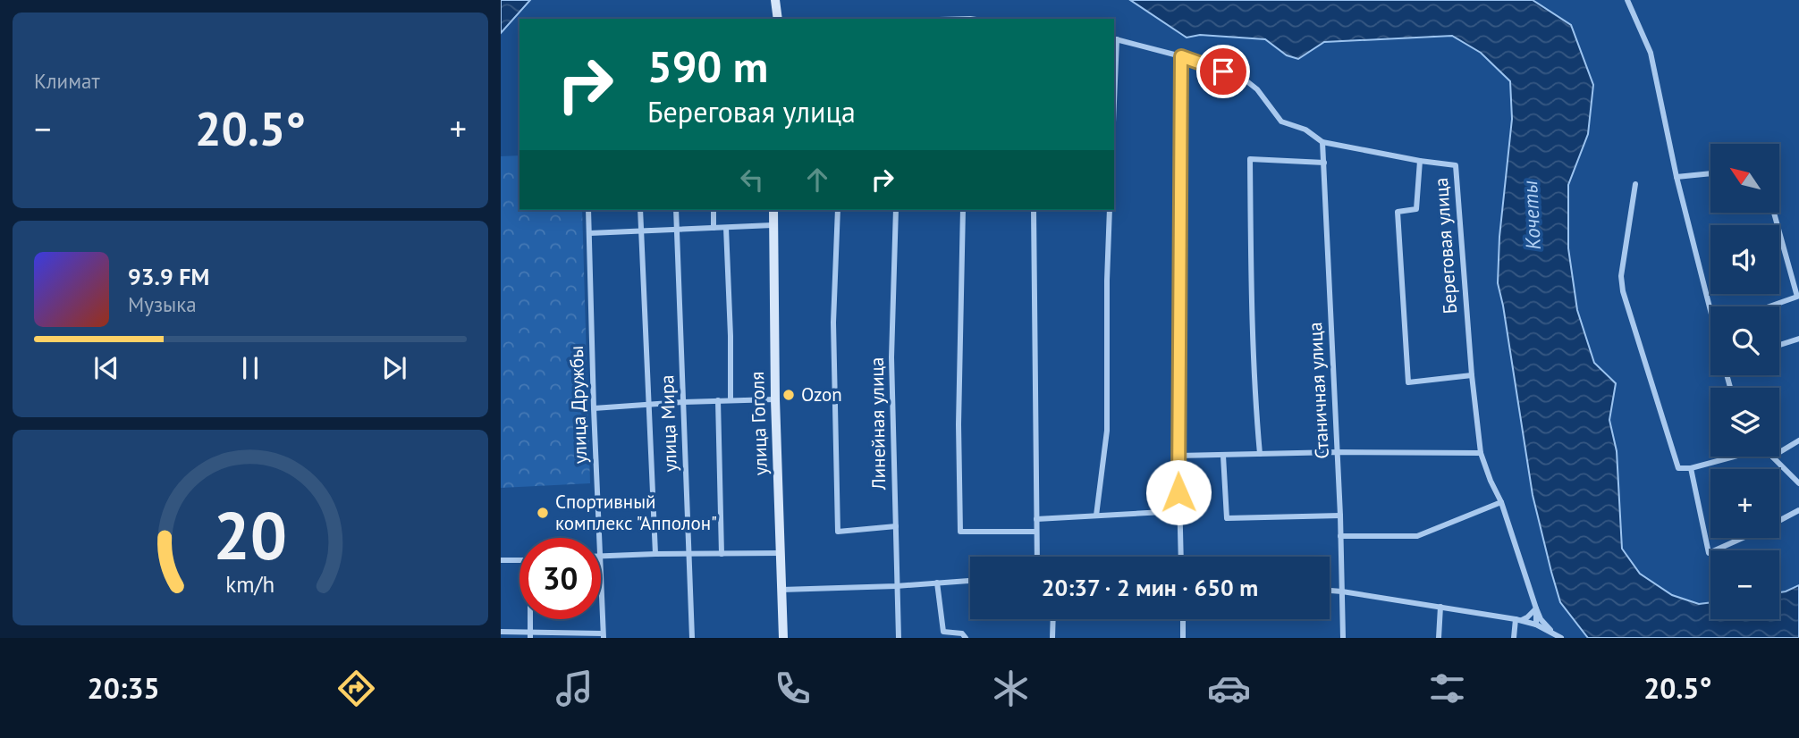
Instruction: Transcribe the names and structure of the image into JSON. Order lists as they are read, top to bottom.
{
  "streets": {
    "street": [
      "Береговая улица",
      "Станичная улица",
      "улица Дружбы",
      "улица Мира",
      "улица Гоголя",
      "Линейная улица"
    ]
  },
  "crossings": [
    ["Береговая улица", "Станичная улица"]
  ],
  "water": ["Кочеты"],
  "places": ["Ozon", "Спортивный комплекс \"Апполон\""],
  "north": "top left",
  "page": {
    "tile": "Климат",
    "turn": ["590 m", "Береговая улица"],
    "heat": ["−", "20.5°", "+"],
    "map_buttons": ["+", "−"],
    "song": ["93.9 FM", "Музыка"],
    "limit": "30",
    "trip": "20:37 · 2 мин · 650 m",
    "tabs": ["20:35", "20.5°"],
    "gauge": ["20", "km/h"]
  }
}
